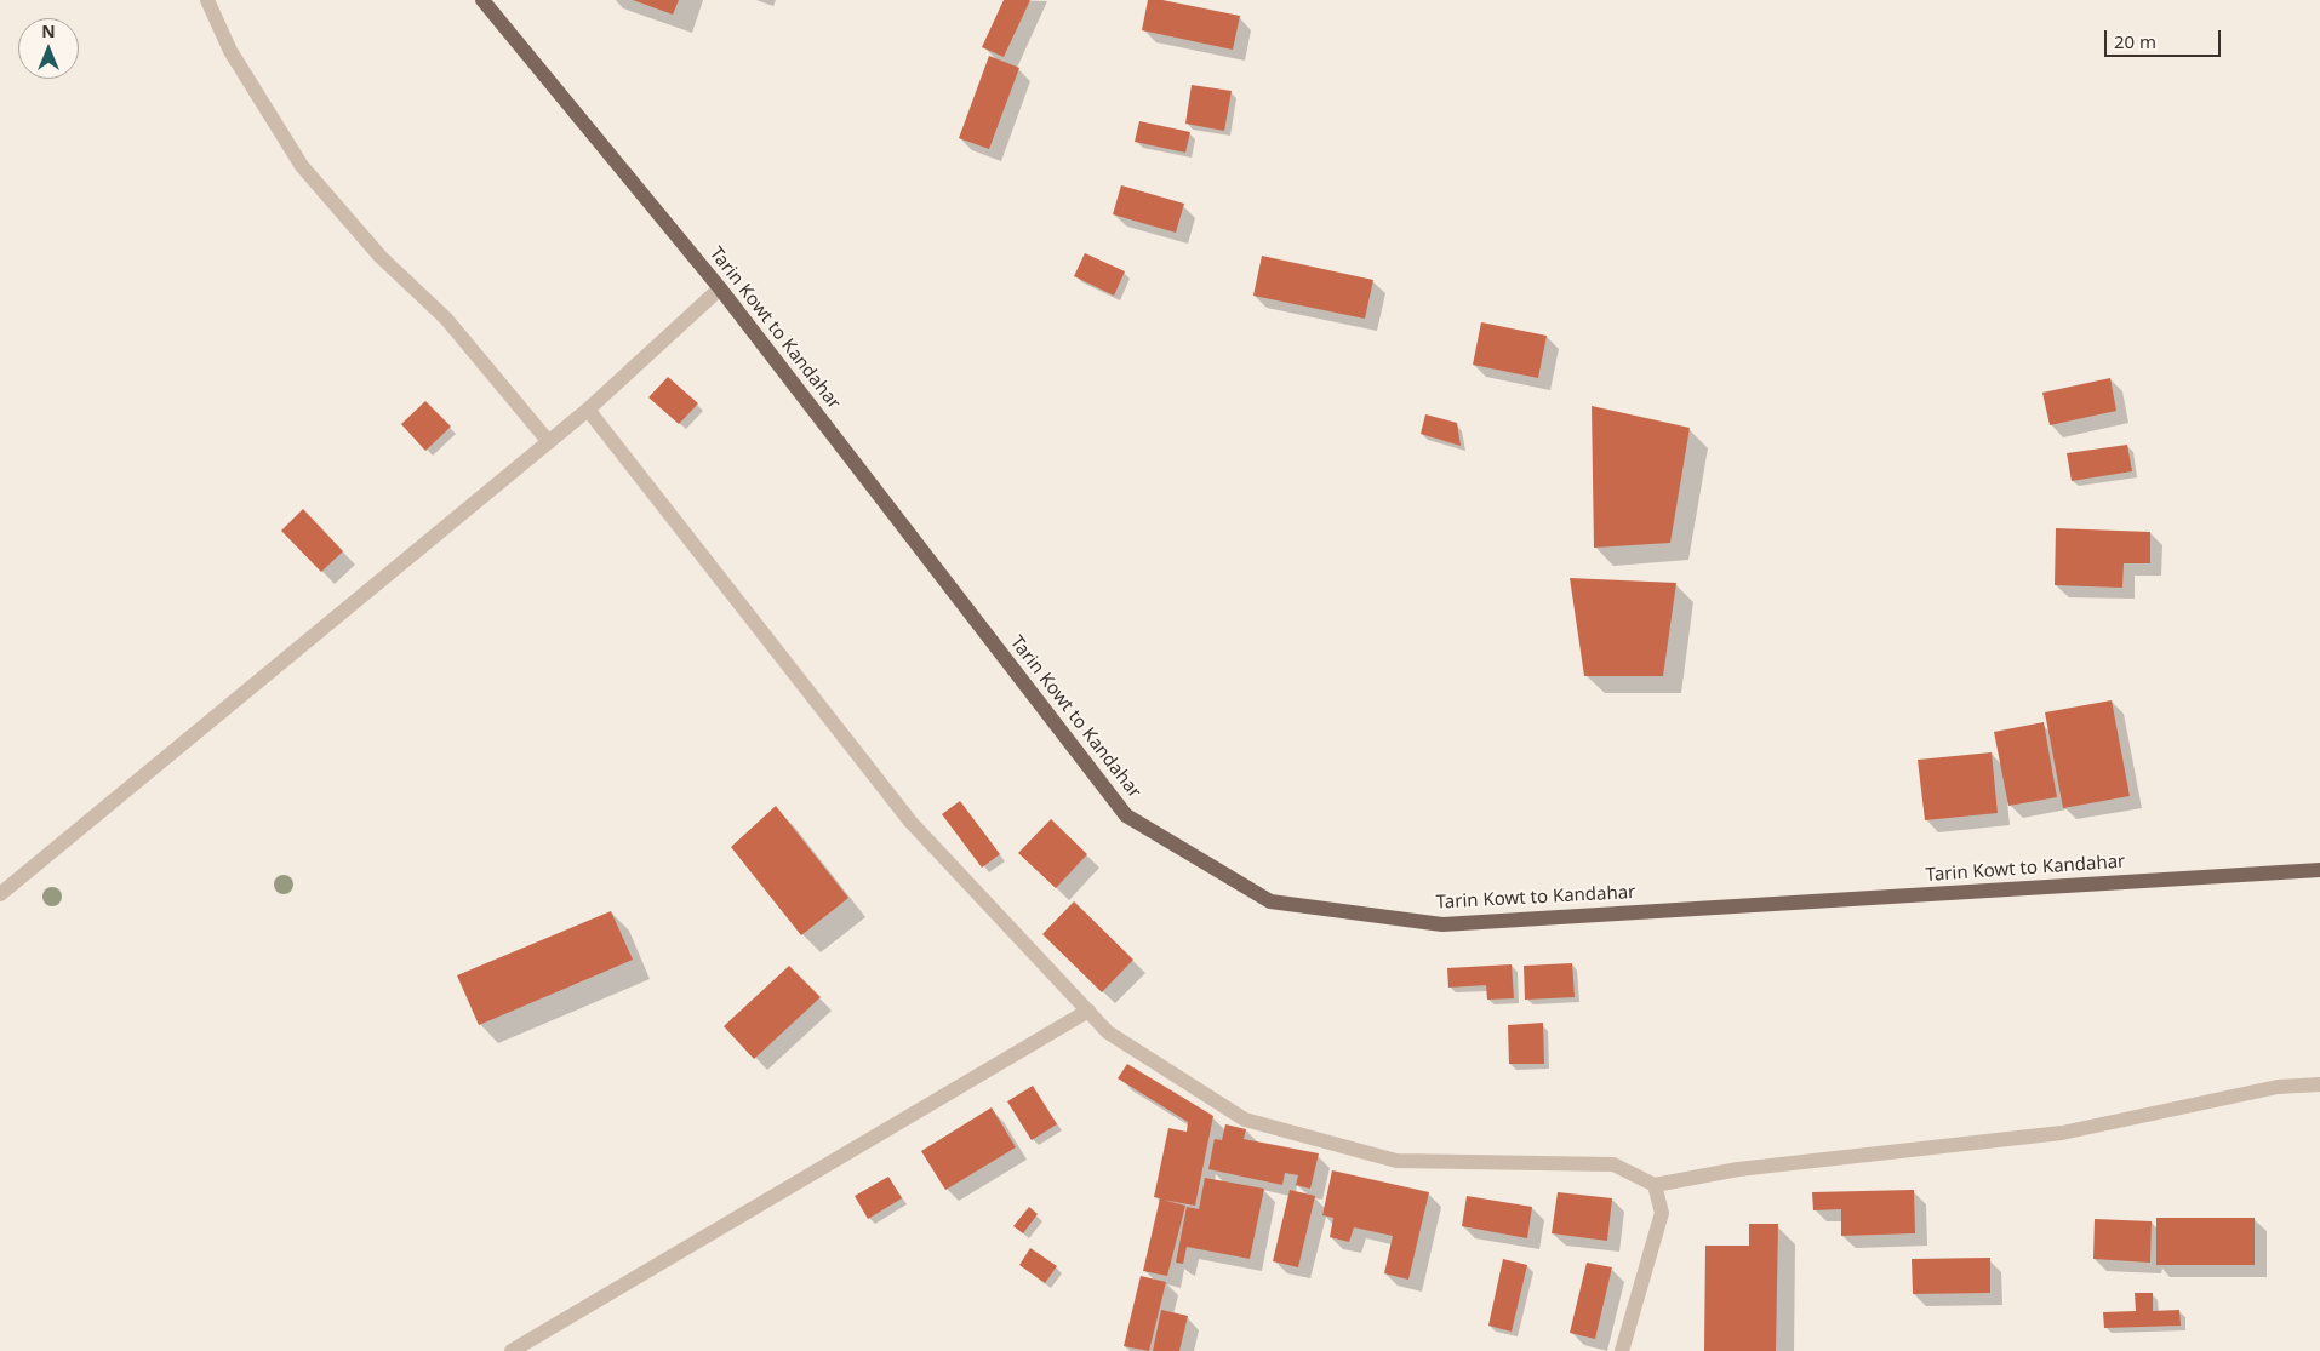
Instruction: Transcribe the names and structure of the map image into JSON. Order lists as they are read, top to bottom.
{
  "streets": {
    "main road": ["Tarin Kowt to Kandahar"]
  },
  "scale_bar": "20 m",
  "north": "top"
}
